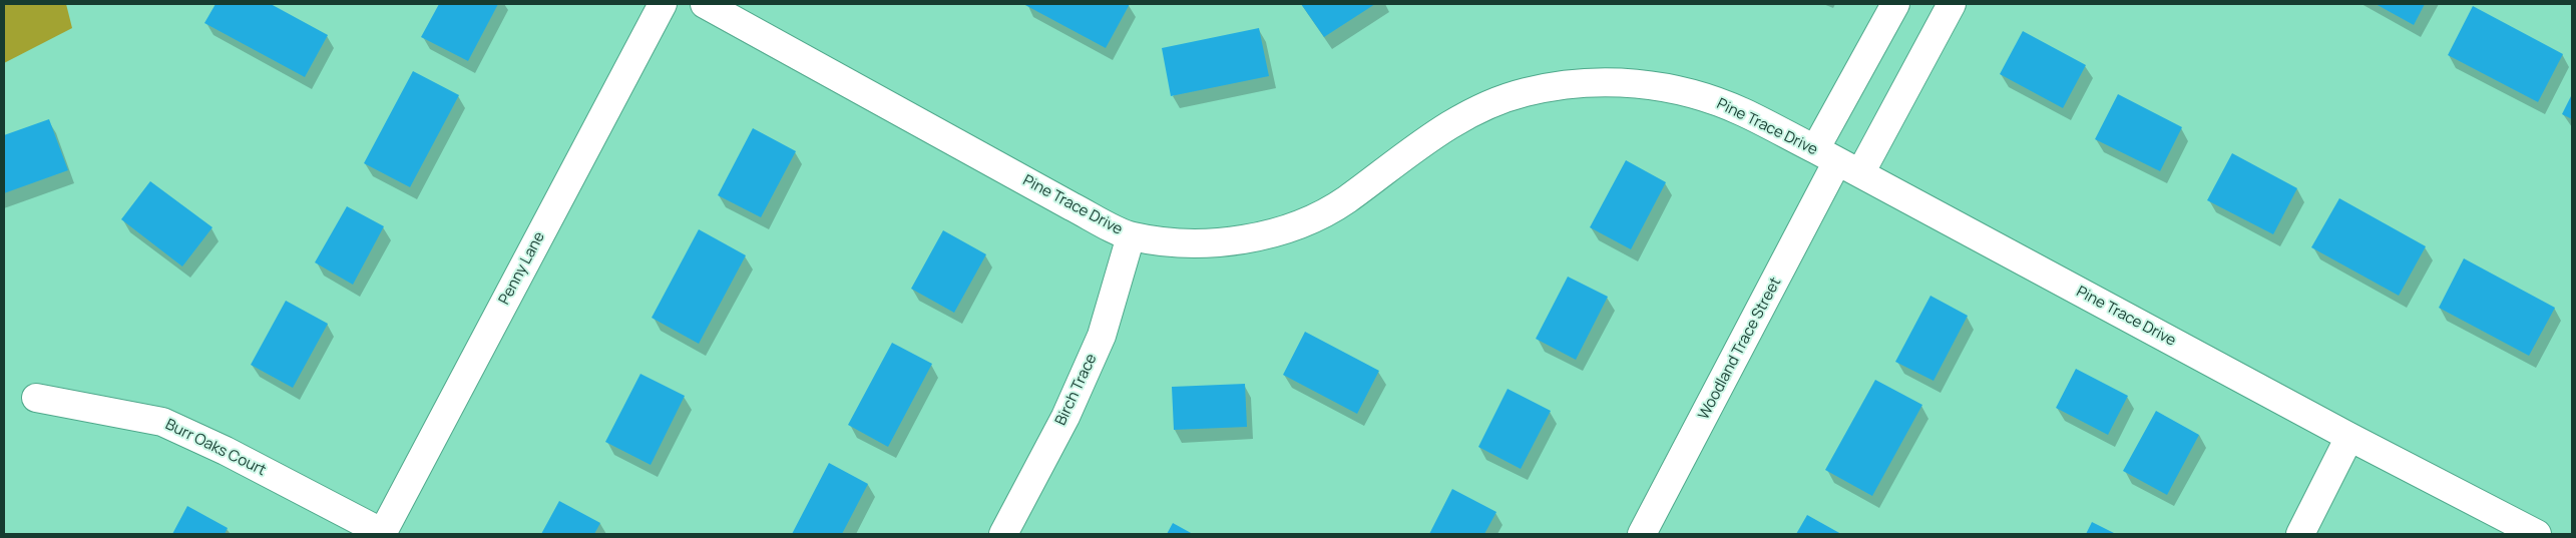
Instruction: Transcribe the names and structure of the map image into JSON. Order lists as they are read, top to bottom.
{
  "streets": {
    "street": [
      "Pine Trace Drive",
      "Penny Lane",
      "Woodland Trace Street",
      "Birch Trace",
      "Burr Oaks Court"
    ]
  },
  "crossings": [
    ["Pine Trace Drive", "Woodland Trace Street"],
    ["Pine Trace Drive", "Birch Trace"],
    ["Penny Lane", "Burr Oaks Court"]
  ]
}
